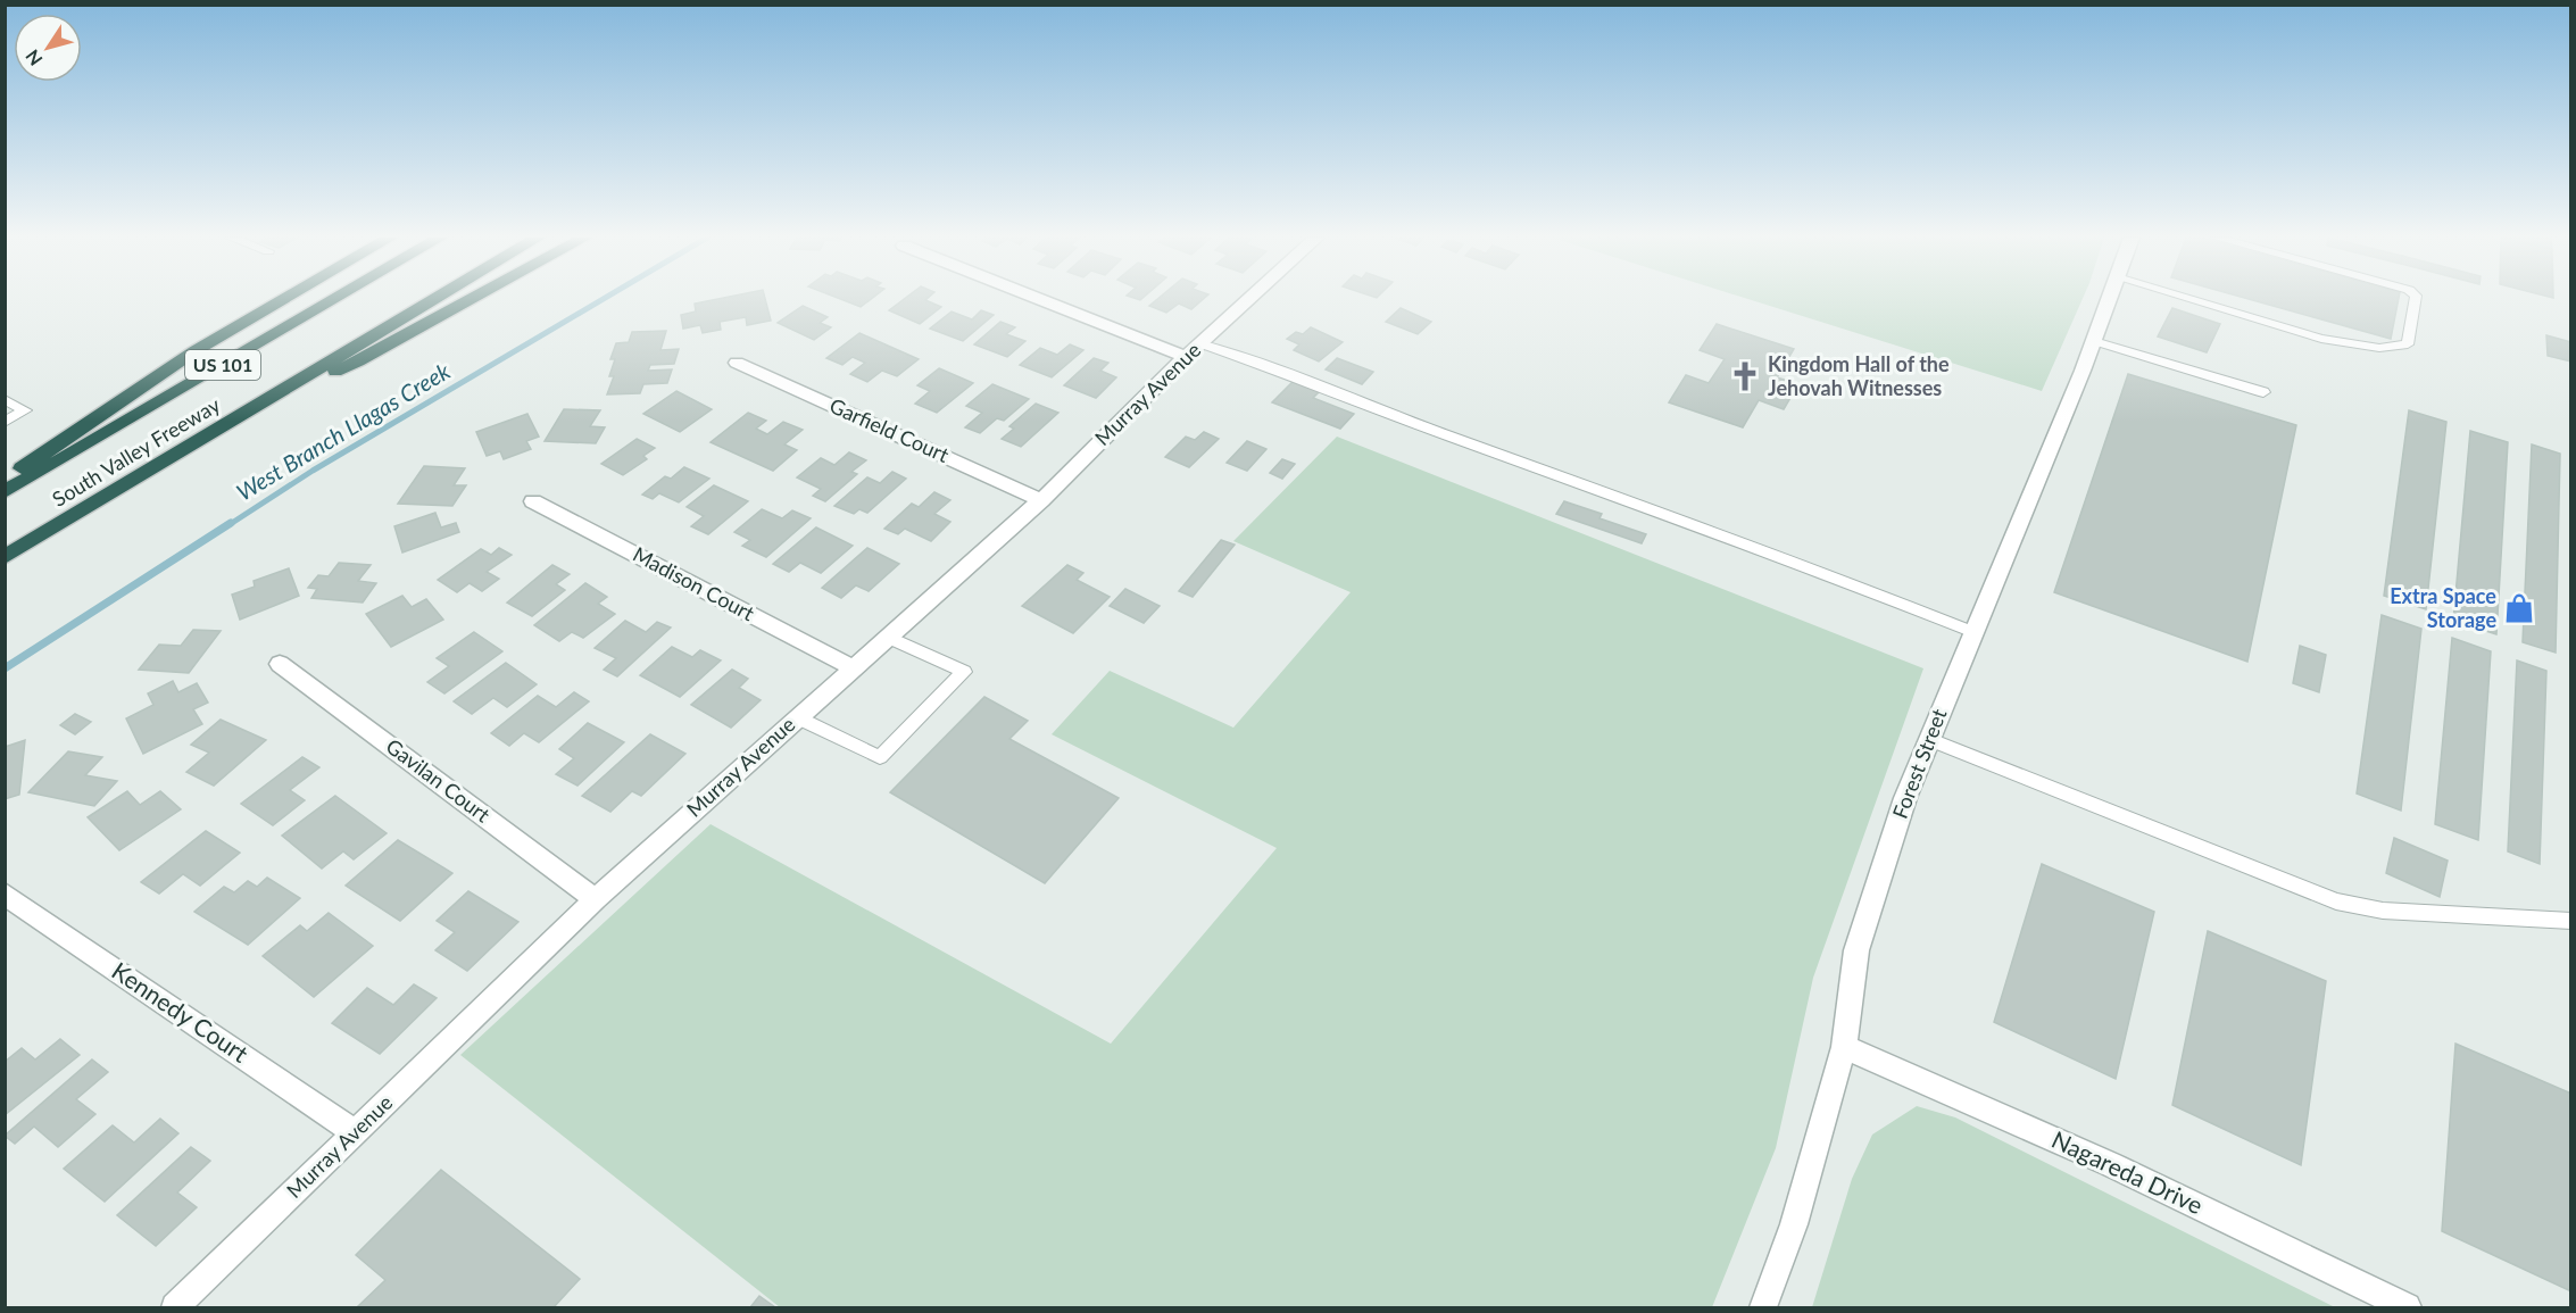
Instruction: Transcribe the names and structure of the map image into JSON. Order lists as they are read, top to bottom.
{
  "streets": {
    "highway": ["US 101", "South Valley Freeway"],
    "street": [
      "Murray Avenue",
      "Garfield Court",
      "Madison Court",
      "Forest Street",
      "Gavilan Court",
      "Kennedy Court",
      "Nagareda Drive"
    ]
  },
  "crossings": [
    ["Murray Avenue", "Garfield Court"],
    ["Murray Avenue", "Madison Court"],
    ["Murray Avenue", "Gavilan Court"],
    ["Murray Avenue", "Kennedy Court"],
    ["Forest Street", "Nagareda Drive"]
  ],
  "water": ["West Branch Llagas Creek"],
  "places": {
    "church": ["Kingdom Hall of the Jehovah Witnesses"],
    "shop": ["Extra Space Storage"]
  },
  "north": "bottom left"
}
